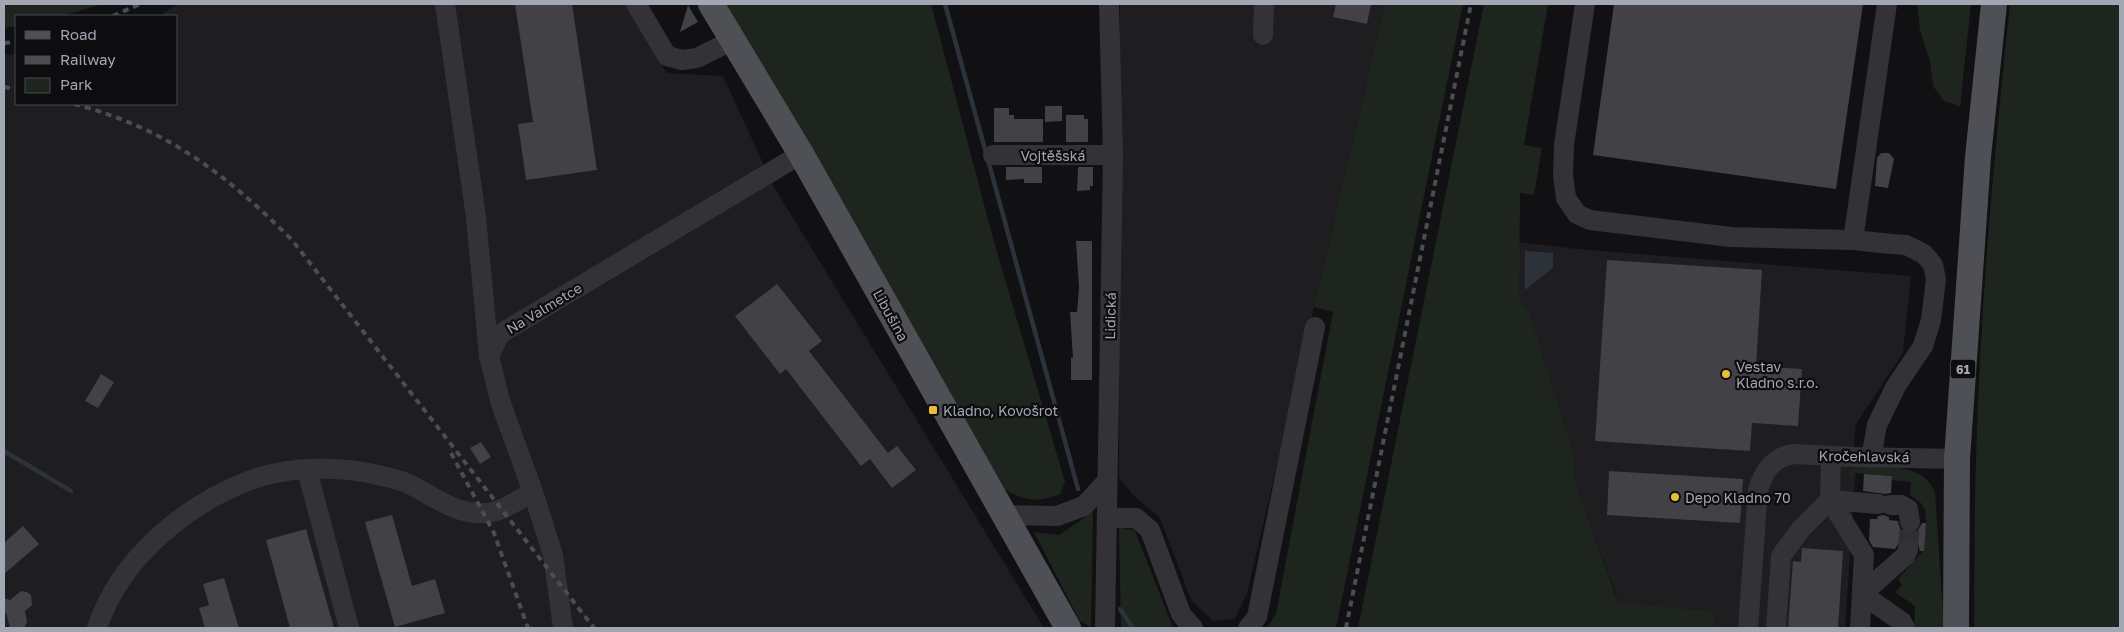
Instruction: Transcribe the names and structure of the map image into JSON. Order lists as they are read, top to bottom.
{
  "streets": {
    "main road": ["Libušina", "61"],
    "street": [
      "Vojtěšská",
      "Na Valmetce",
      "Lidická",
      "Kročehlavská"
    ]
  },
  "crossings": [
    ["Vojtěšská", "Lidická"],
    ["Na Valmetce", "Libušina"],
    ["61", "Kročehlavská"]
  ],
  "places": {
    "other": ["Vestav Kladno s.r.o.", "Depo Kladno 70"],
    "transit": ["Kladno, Kovošrot"]
  },
  "legend": ["Road", "Railway", "Park"]
}
